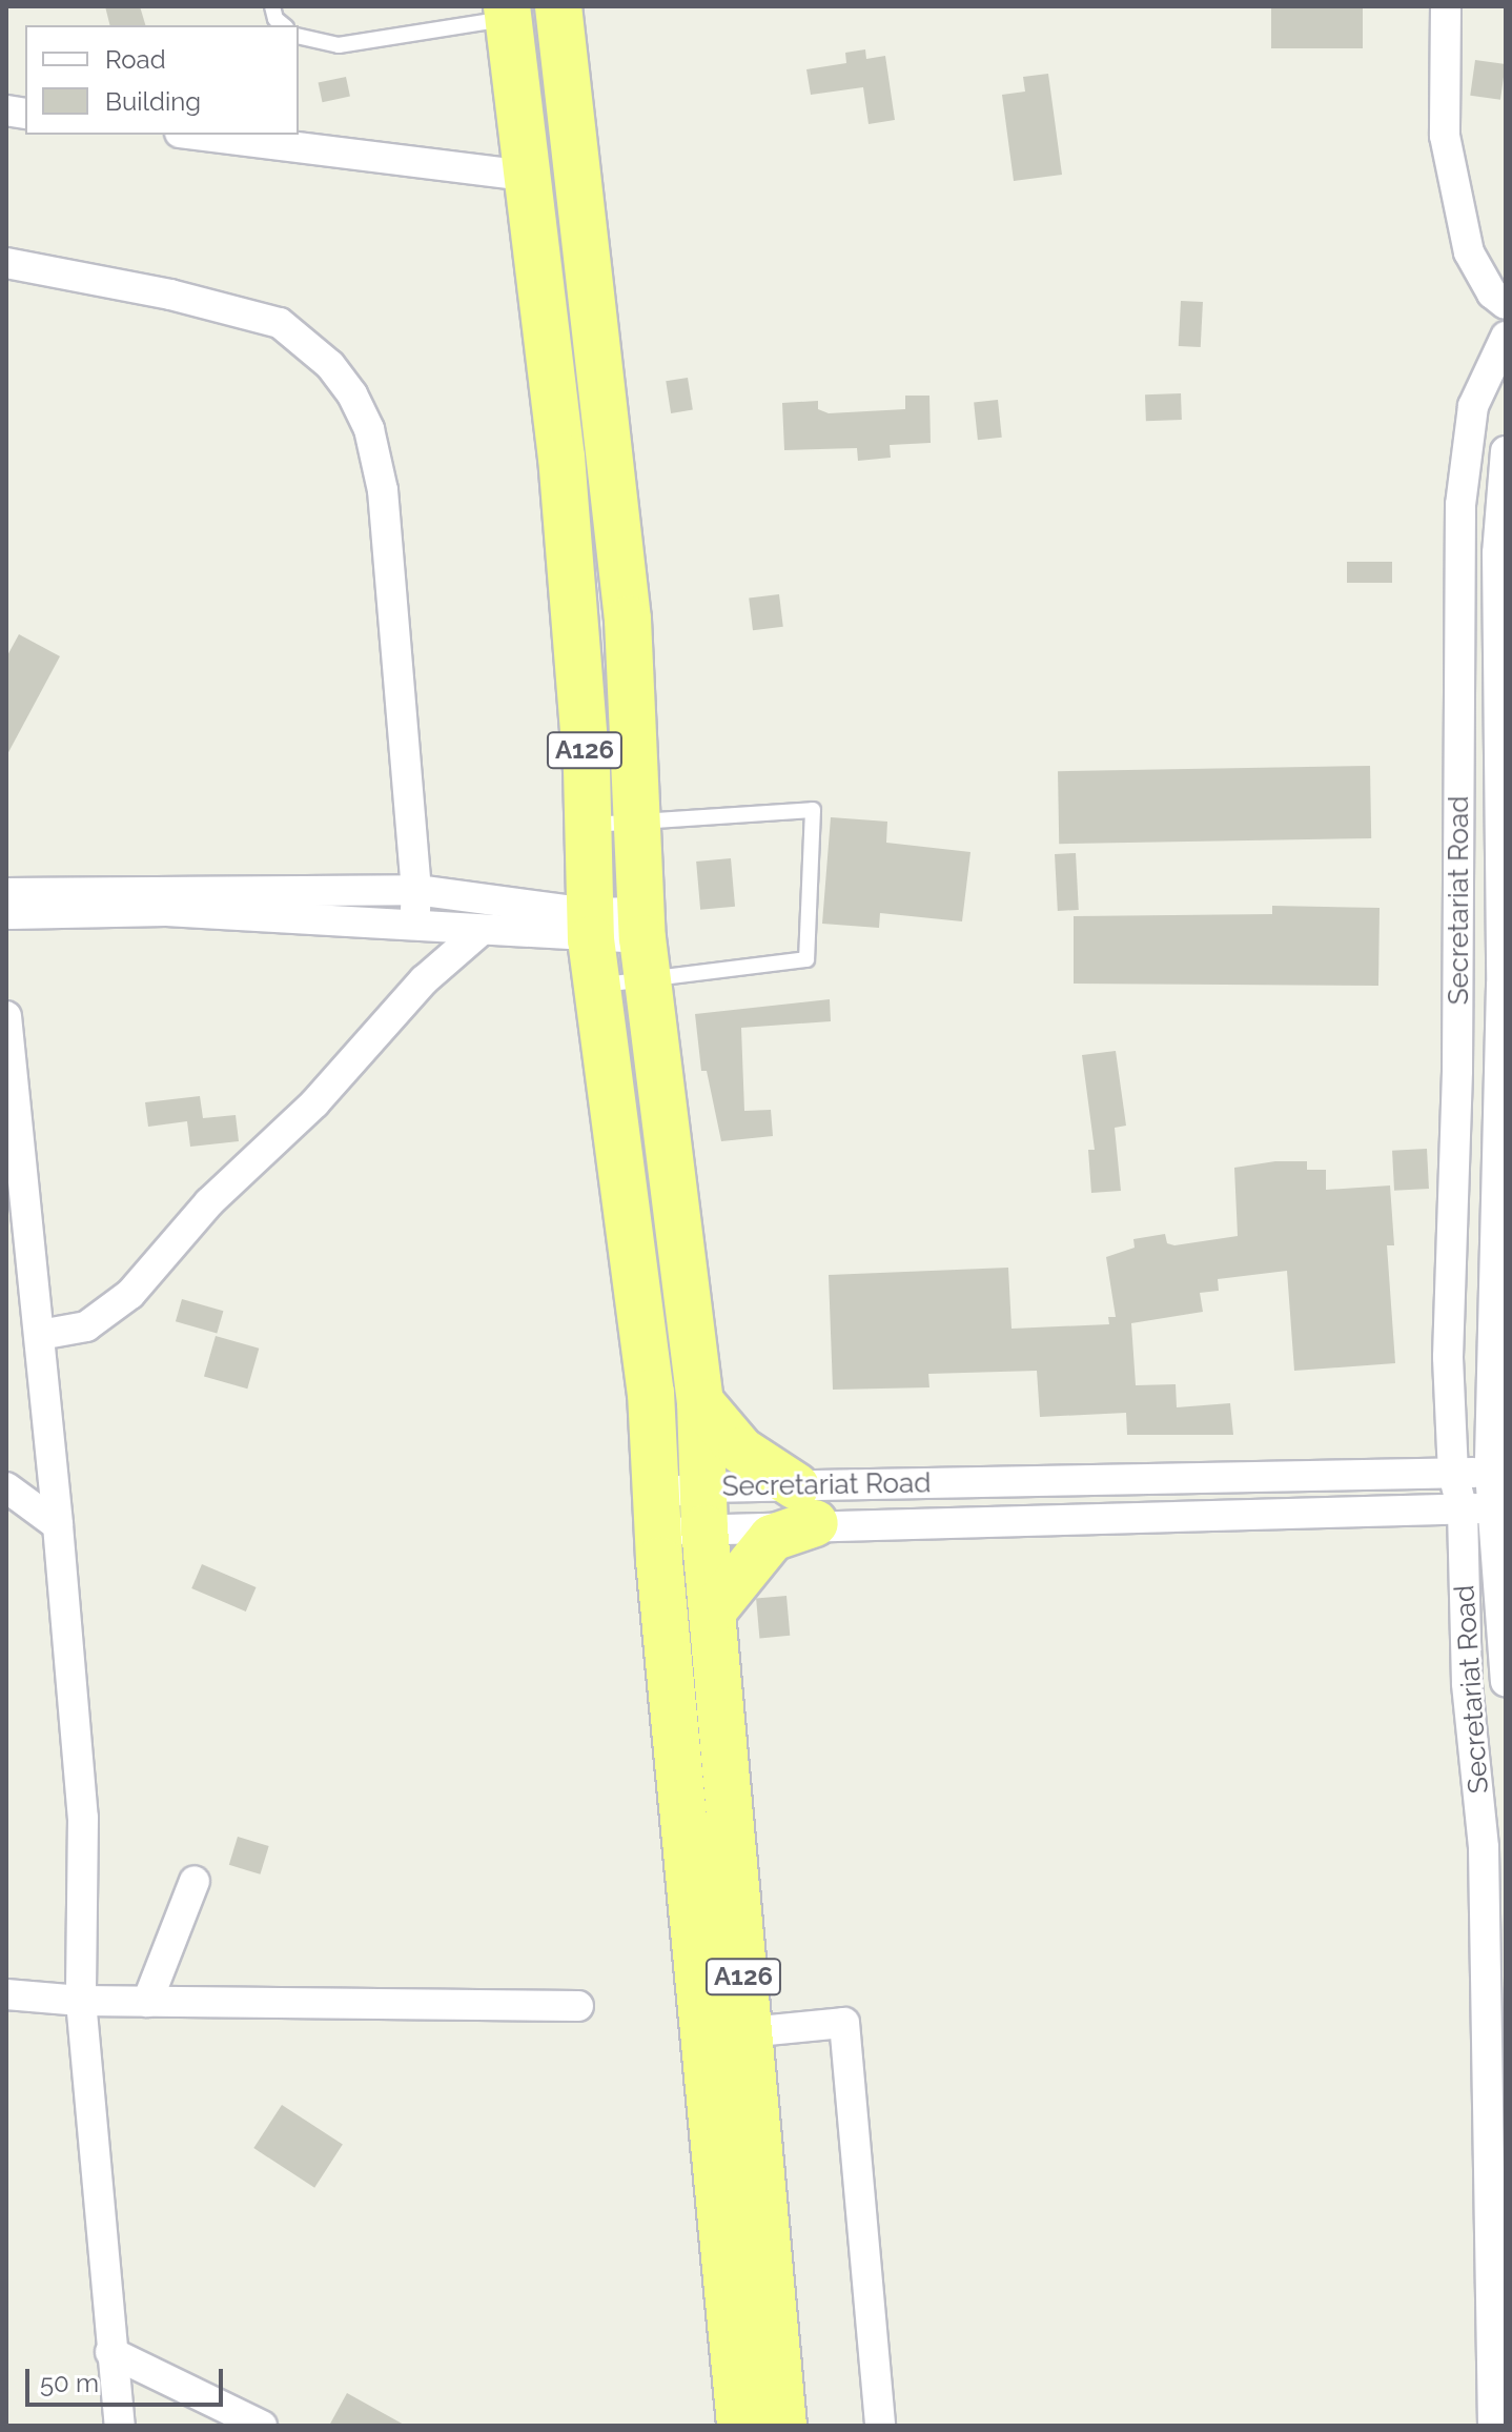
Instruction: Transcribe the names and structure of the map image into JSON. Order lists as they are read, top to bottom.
{
  "streets": {
    "highway": ["A126"],
    "street": ["Secretariat Road"]
  },
  "crossings": [
    ["A126", "Secretariat Road"]
  ],
  "legend": ["Road", "Building"],
  "scale_bar": "50 m"
}
